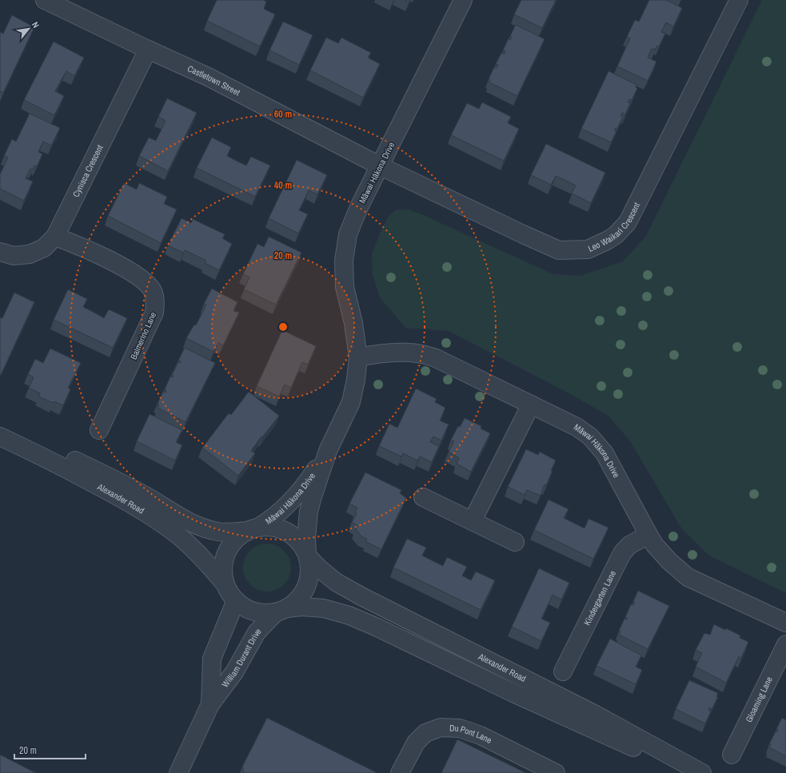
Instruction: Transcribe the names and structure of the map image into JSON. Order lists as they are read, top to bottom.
{
  "streets": {
    "street": [
      "Castletown Street",
      "Cynisca Crescent",
      "Māwai Hākona Drive",
      "Leo Waikari Crescent",
      "Balmerino Lane",
      "Alexander Road",
      "Kindergarten Lane",
      "William Durant Drive",
      "Gloaming Lane",
      "Du Pont Lane"
    ]
  },
  "crossings": [
    ["Castletown Street", "Cynisca Crescent"],
    ["Castletown Street", "Māwai Hākona Drive"],
    ["Castletown Street", "Leo Waikari Crescent"],
    ["Cynisca Crescent", "Balmerino Lane"],
    ["Māwai Hākona Drive", "Leo Waikari Crescent"],
    ["Māwai Hākona Drive", "Alexander Road"],
    ["Māwai Hākona Drive", "Kindergarten Lane"],
    ["Māwai Hākona Drive", "William Durant Drive"],
    ["Alexander Road", "William Durant Drive"]
  ],
  "scale_bar": "20 m",
  "north": "top right",
  "rings": ["60 m", "40 m", "20 m"]
}
